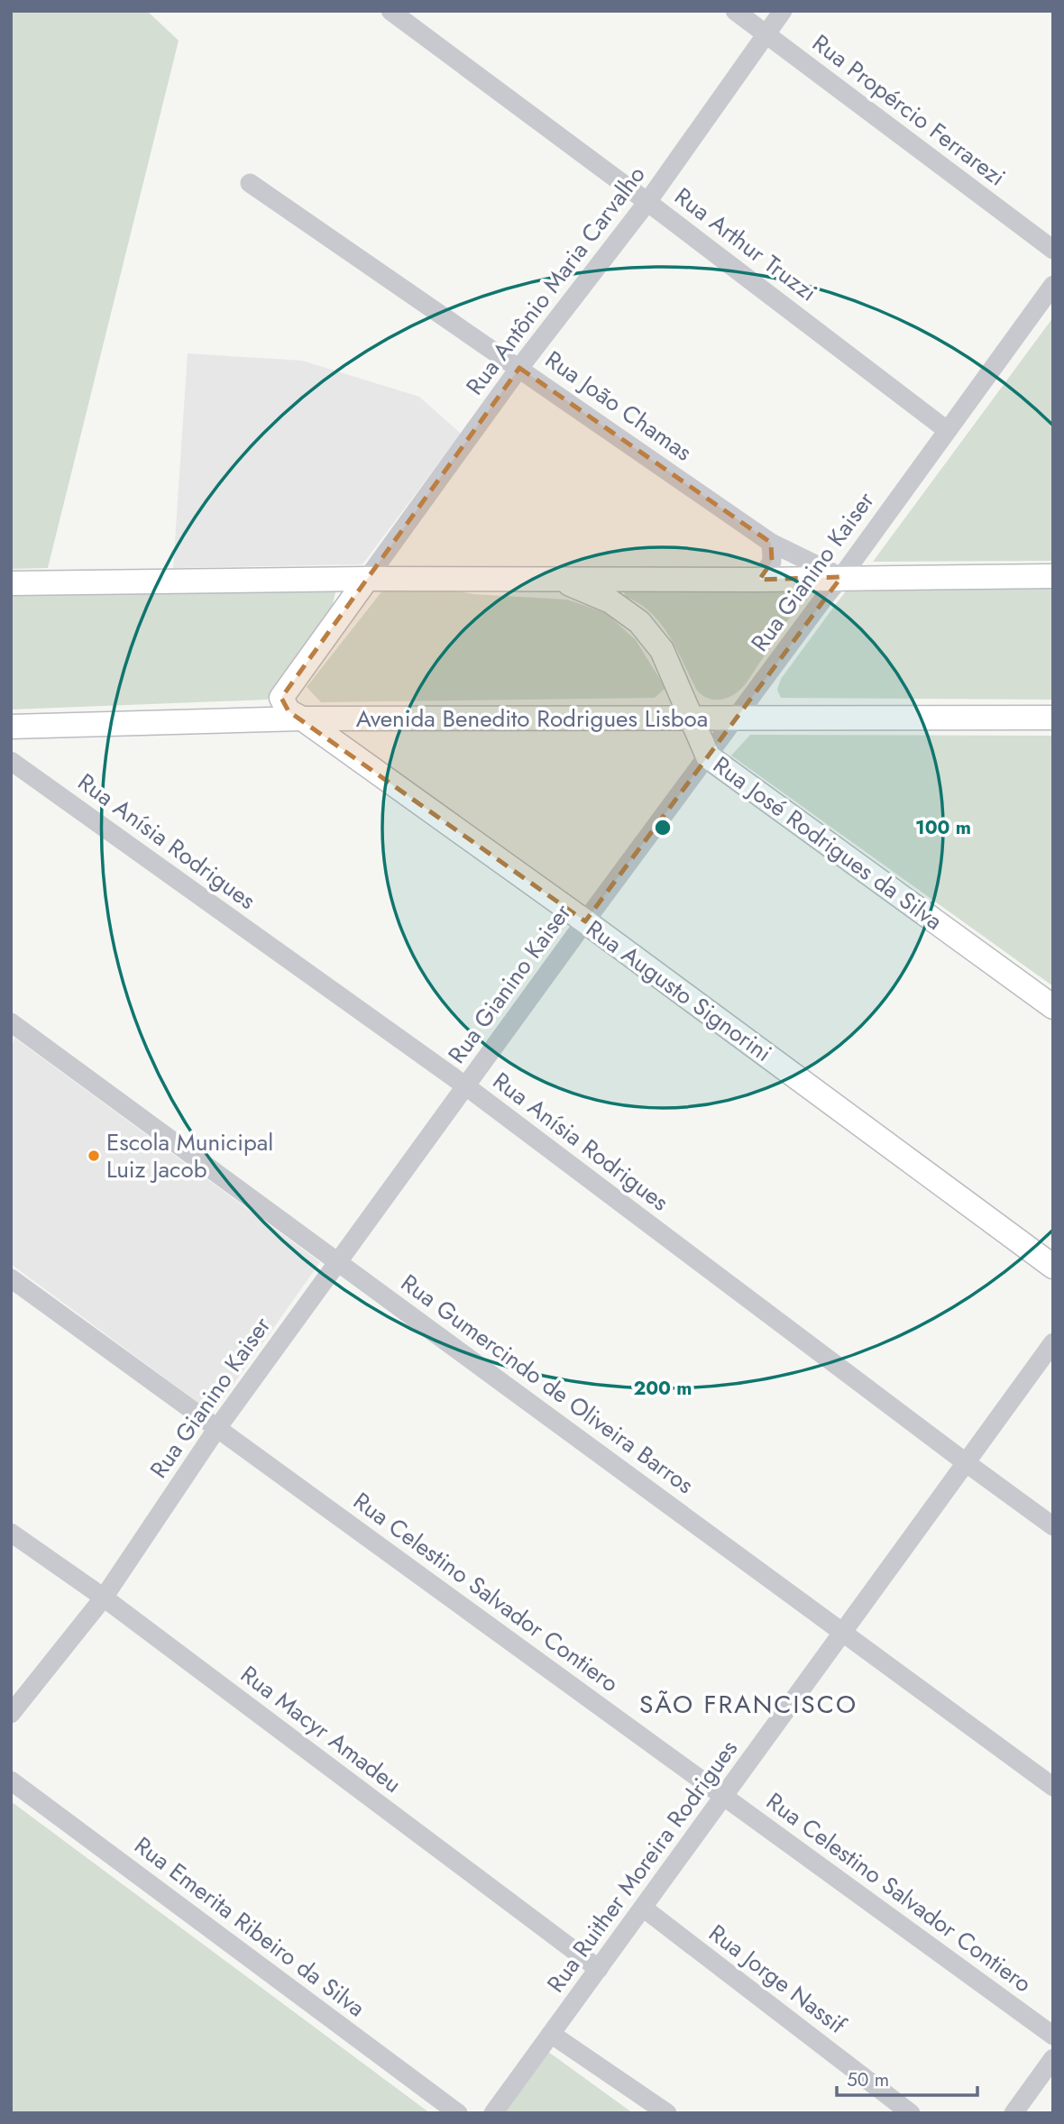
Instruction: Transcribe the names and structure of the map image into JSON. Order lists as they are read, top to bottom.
{
  "streets": {
    "main road": ["Avenida Benedito Rodrigues Lisboa", "Rua José Rodrigues da Silva", "Rua Augusto Signorini"],
    "street": [
      "Rua Propércio Ferrarezi",
      "Rua Arthur Truzzi",
      "Rua Antônio Maria Carvalho",
      "Rua João Chamas",
      "Rua Gianino Kaiser",
      "Rua Anísia Rodrigues",
      "Rua Gumercindo de Oliveira Barros",
      "Rua Celestino Salvador Contiero",
      "Rua Macyr Amadeu",
      "Rua Ruither Moreira Rodrigues",
      "Rua Emerita Ribeiro da Silva",
      "Rua Jorge Nassif"
    ]
  },
  "crossings": [
    ["Rua Propércio Ferrarezi", "Rua Antônio Maria Carvalho"],
    ["Rua Arthur Truzzi", "Rua Antônio Maria Carvalho"],
    ["Rua Arthur Truzzi", "Rua Gianino Kaiser"],
    ["Rua Antônio Maria Carvalho", "Rua João Chamas"],
    ["Rua Antônio Maria Carvalho", "Rua Augusto Signorini"],
    ["Rua João Chamas", "Rua Gianino Kaiser"],
    ["Rua Gianino Kaiser", "Avenida Benedito Rodrigues Lisboa"],
    ["Rua Gianino Kaiser", "Rua Anísia Rodrigues"],
    ["Rua Gianino Kaiser", "Rua José Rodrigues da Silva"],
    ["Rua Gianino Kaiser", "Rua Augusto Signorini"],
    ["Rua Gianino Kaiser", "Rua Gumercindo de Oliveira Barros"],
    ["Rua Gianino Kaiser", "Rua Celestino Salvador Contiero"],
    ["Rua Gianino Kaiser", "Rua Macyr Amadeu"],
    ["Avenida Benedito Rodrigues Lisboa", "Rua José Rodrigues da Silva"],
    ["Avenida Benedito Rodrigues Lisboa", "Rua Augusto Signorini"],
    ["Rua Anísia Rodrigues", "Rua Ruither Moreira Rodrigues"],
    ["Rua Gumercindo de Oliveira Barros", "Rua Ruither Moreira Rodrigues"],
    ["Rua Celestino Salvador Contiero", "Rua Ruither Moreira Rodrigues"],
    ["Rua Macyr Amadeu", "Rua Ruither Moreira Rodrigues"],
    ["Rua Ruither Moreira Rodrigues", "Rua Jorge Nassif"]
  ],
  "districts": ["SÃO FRANCISCO"],
  "places": ["Escola Municipal Luiz Jacob"],
  "scale_bar": "50 m",
  "rings": ["100 m", "200 m"]
}
